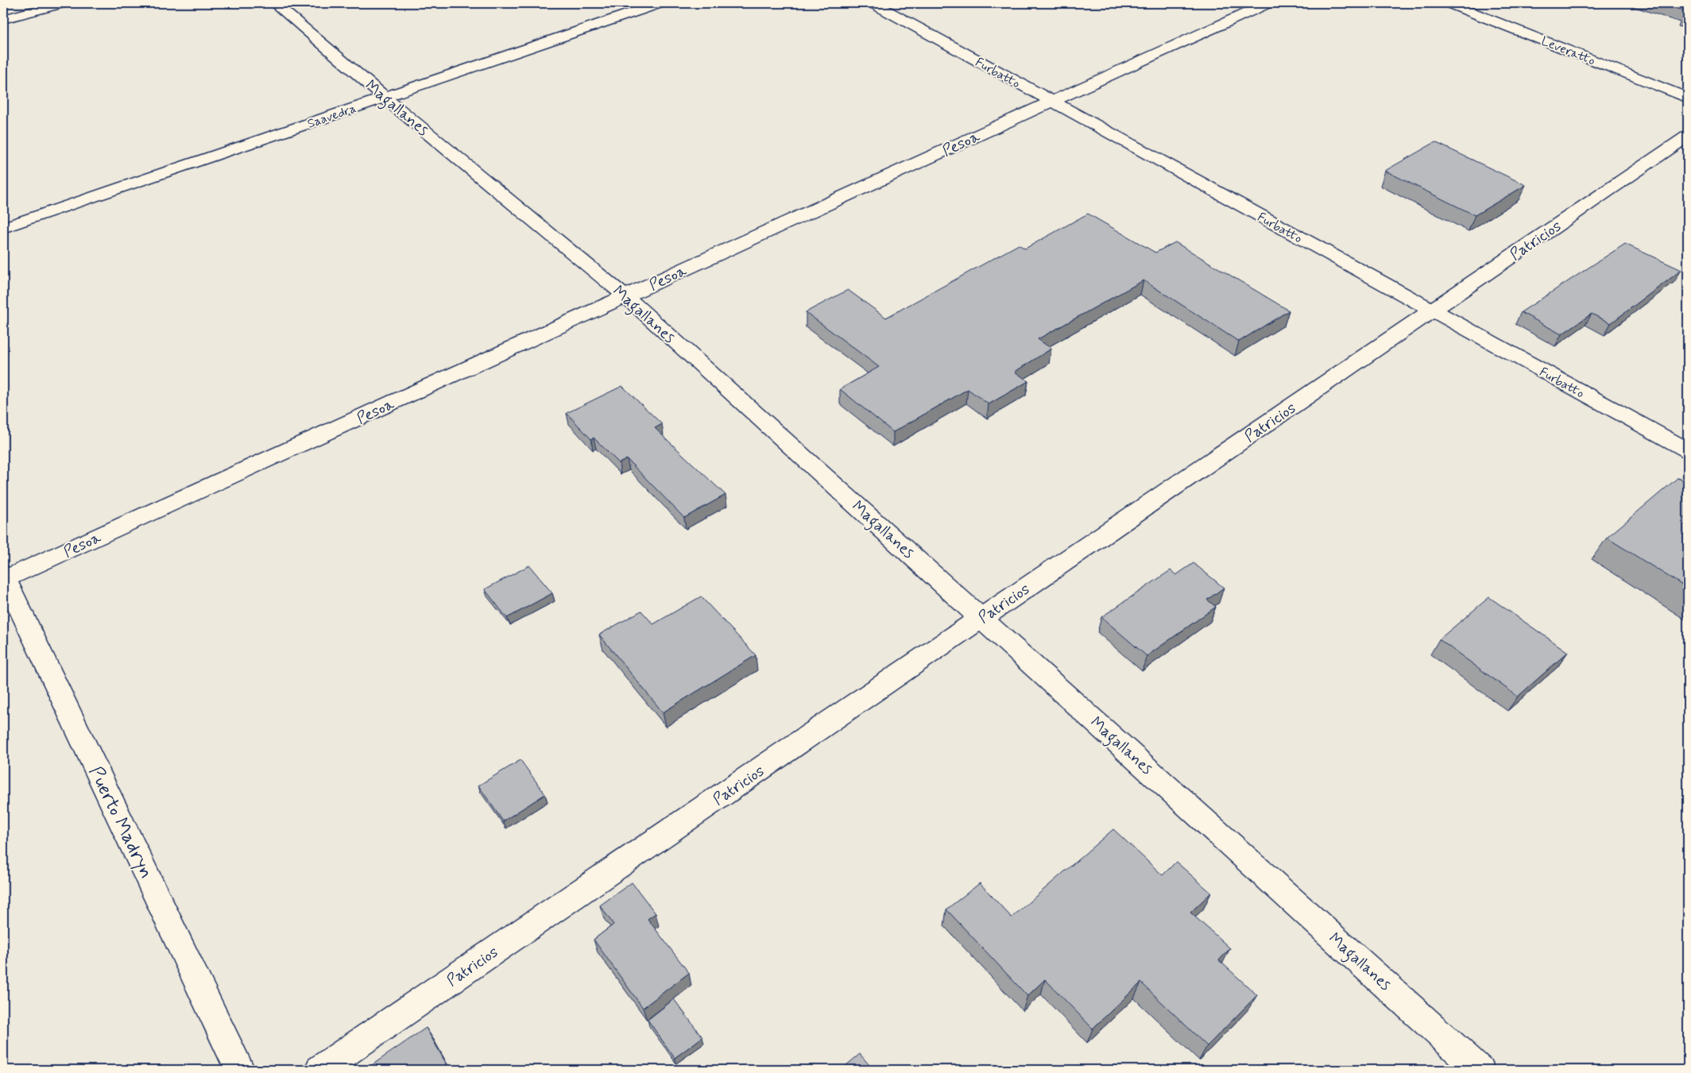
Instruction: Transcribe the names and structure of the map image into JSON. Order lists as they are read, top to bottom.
{
  "streets": {
    "street": [
      "Leveratto",
      "Furbatto",
      "Magallanes",
      "Saavedra",
      "Pesoa",
      "Patricios",
      "Puerto Madryn"
    ]
  },
  "crossings": [
    ["Furbatto", "Pesoa"],
    ["Furbatto", "Patricios"],
    ["Magallanes", "Saavedra"],
    ["Magallanes", "Pesoa"],
    ["Magallanes", "Patricios"],
    ["Pesoa", "Puerto Madryn"]
  ]
}
